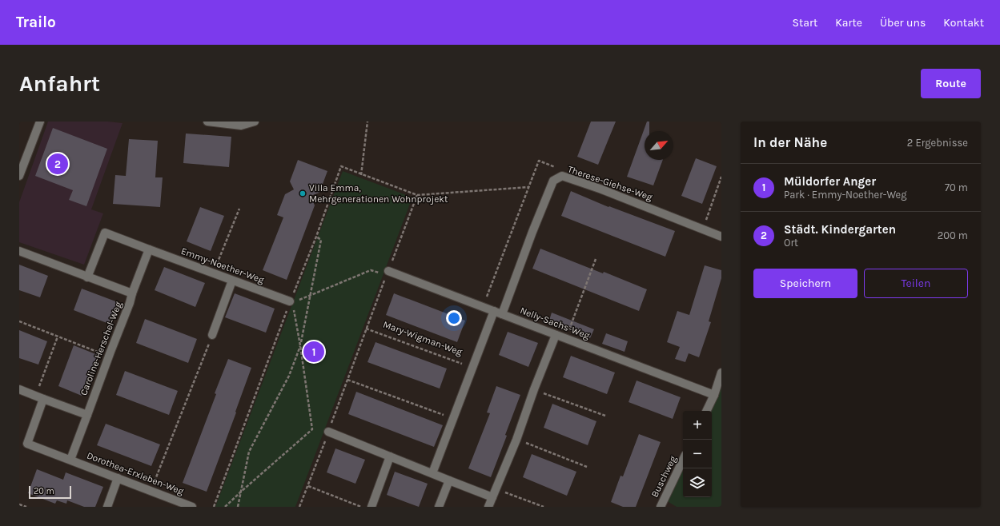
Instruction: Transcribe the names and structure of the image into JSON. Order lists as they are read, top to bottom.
{
  "streets": {
    "street": [
      "Therese-Giehse-Weg",
      "Emmy-Noether-Weg",
      "Nelly-Sachs-Weg",
      "Caroline-Herschel-Weg",
      "Dorothea-Erxleben-Weg",
      "Buschweg"
    ],
    "path": ["Mary-Wigman-Weg"]
  },
  "crossings": [
    ["Therese-Giehse-Weg", "Nelly-Sachs-Weg"],
    ["Emmy-Noether-Weg", "Caroline-Herschel-Weg"],
    ["Caroline-Herschel-Weg", "Dorothea-Erxleben-Weg"]
  ],
  "places": ["Villa Emma, Mehrgenerationen Wohnprojekt"],
  "scale_bar": "20 m",
  "north": "top right",
  "page": {
    "header": "Trailo",
    "nav": [
      "Start",
      "Karte",
      "Über uns",
      "Kontakt"
    ],
    "buttons": [
      "Route",
      ["Speichern", "Teilen"]
    ],
    "title": "Anfahrt",
    "heading": ["In der Nähe", "2 Ergebnisse"],
    "pins": ["2", "1"],
    "list": [
      {
        "mark": "1",
        "name": "Müldorfer Anger",
        "note": "Park · Emmy-Noether-Weg",
        "value": "70 m"
      },
      {
        "mark": "2",
        "name": "Städt. Kindergarten",
        "note": "Ort",
        "value": "200 m"
      }
    ],
    "map_buttons": ["+", "−"],
    "scale": "20 m"
  }
}
